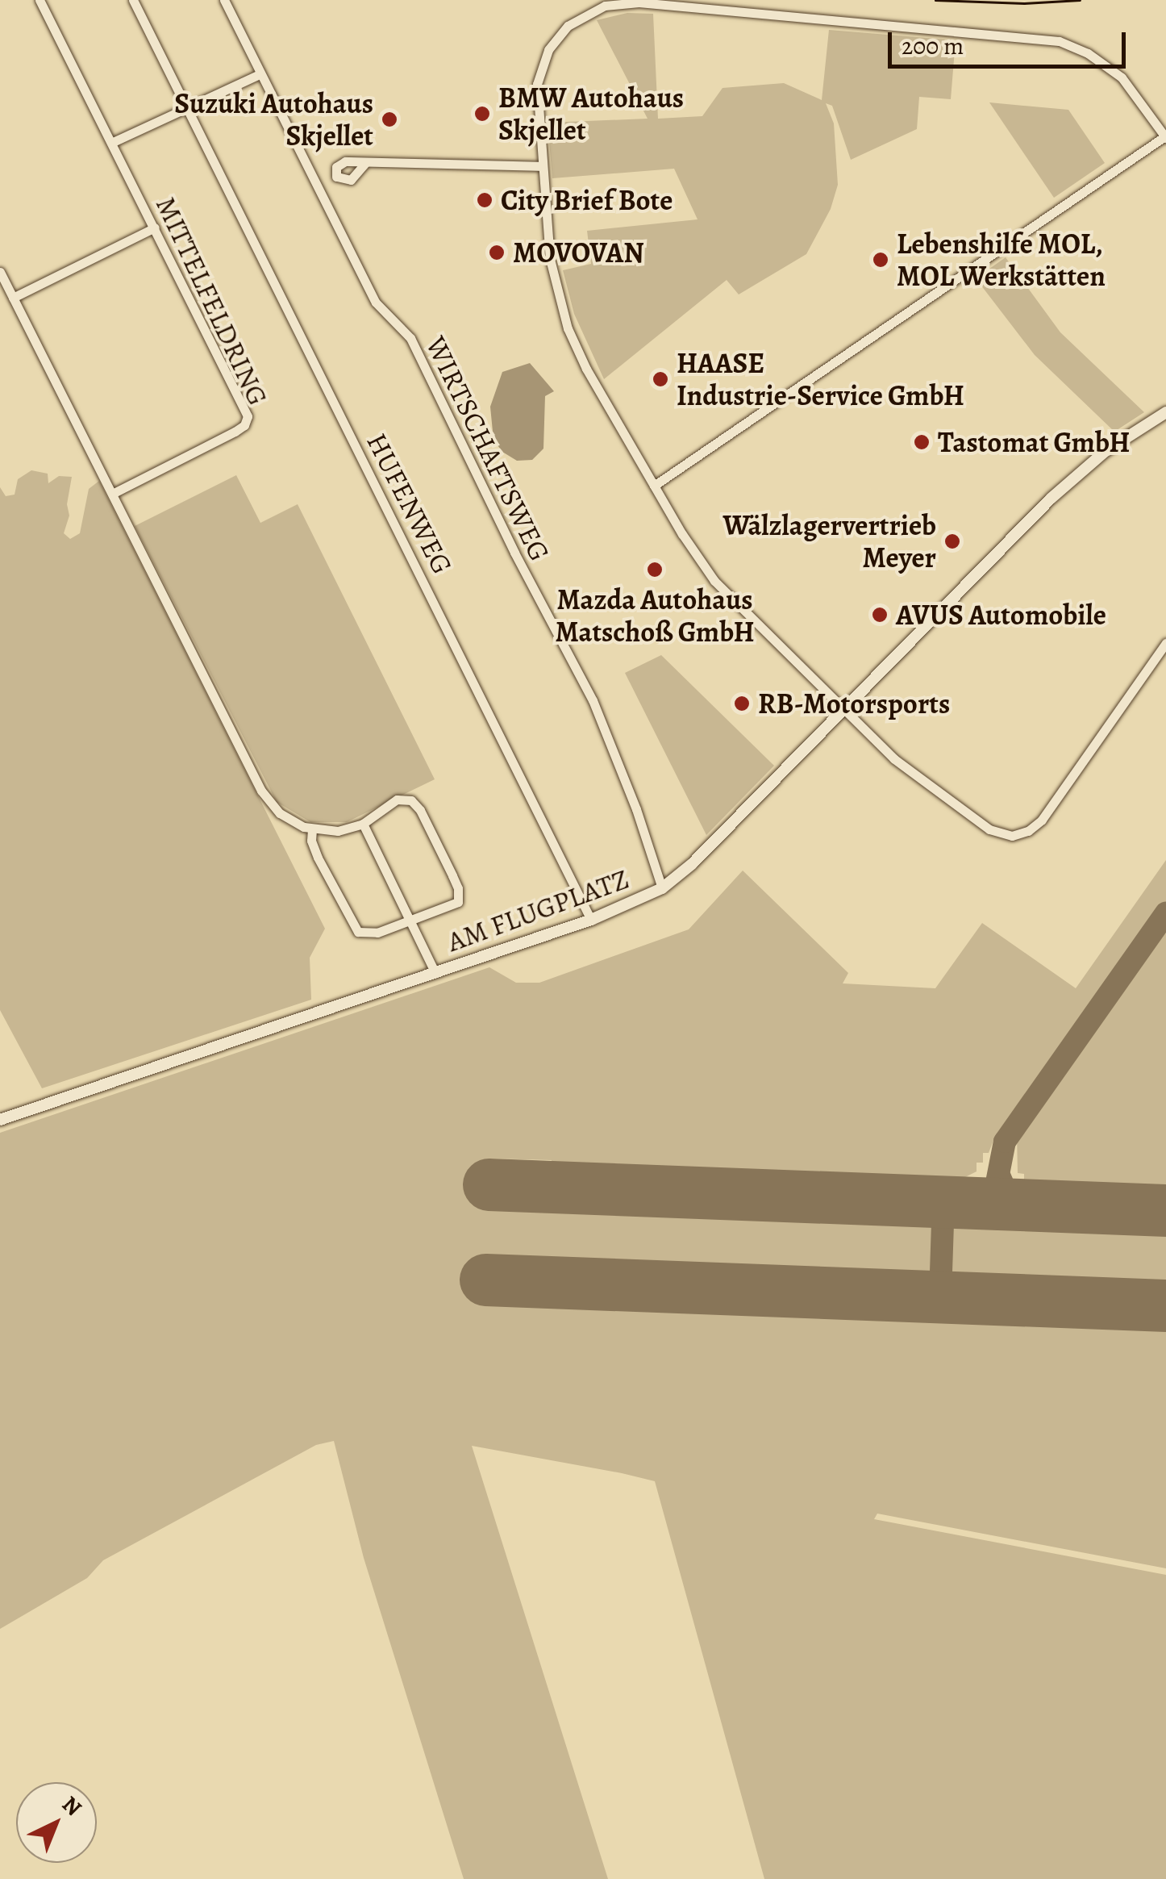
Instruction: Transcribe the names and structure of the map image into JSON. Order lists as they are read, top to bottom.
{
  "streets": {
    "street": [
      "MITTELFELDRING",
      "WIRTSCHAFTSWEG",
      "HUFENWEG",
      "AM FLUGPLATZ"
    ]
  },
  "crossings": [
    ["WIRTSCHAFTSWEG", "AM FLUGPLATZ"],
    ["HUFENWEG", "AM FLUGPLATZ"]
  ],
  "places": [
    "BMW Autohaus Skjellet",
    "Suzuki Autohaus Skjellet",
    "City Brief Bote",
    "MOVOVAN",
    "Lebenshilfe MOL, MOL Werkstätten",
    "HAASE Industrie-Service GmbH",
    "Tastomat GmbH",
    "Wälzlagervertrieb Meyer",
    "Mazda Autohaus Matschoß GmbH",
    "AVUS Automobile",
    "RB-Motorsports"
  ],
  "scale_bar": "200 m",
  "north": "top right"
}
